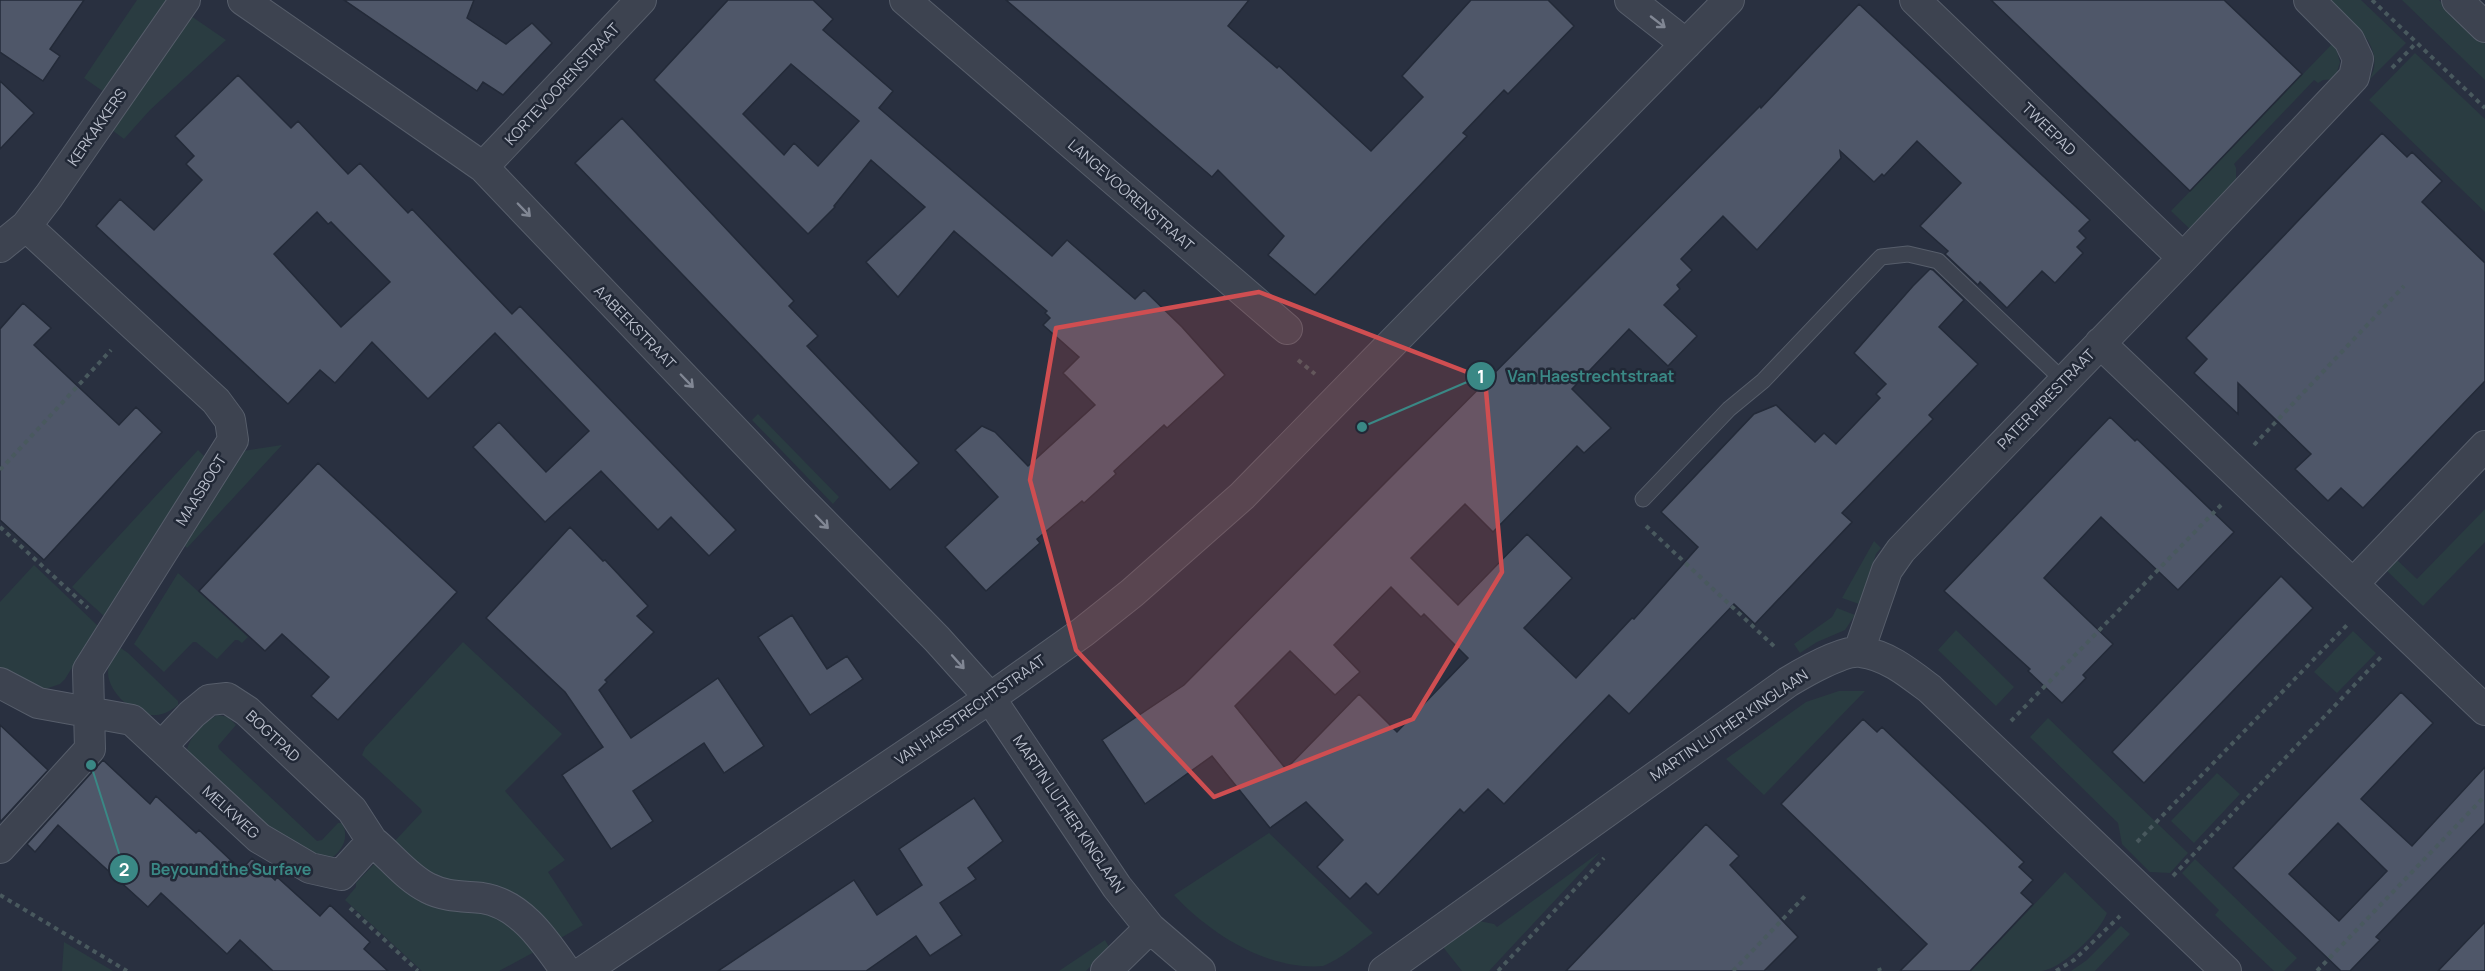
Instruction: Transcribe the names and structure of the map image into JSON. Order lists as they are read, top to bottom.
{
  "streets": {
    "street": [
      "KORTEVOORENSTRAAT",
      "KERKAKKERS",
      "TWEEPAD",
      "LANGEVOORENSTRAAT",
      "AABEEKSTRAAT",
      "PATER PIRESTRAAT",
      "MAASBOGT",
      "VAN HAESTRECHTSTRAAT",
      "MARTIN LUTHER KINGLAAN",
      "BOGTPAD",
      "MELKWEG"
    ]
  },
  "crossings": [
    ["KORTEVOORENSTRAAT", "AABEEKSTRAAT"],
    ["KERKAKKERS", "MAASBOGT"],
    ["AABEEKSTRAAT", "VAN HAESTRECHTSTRAAT"],
    ["AABEEKSTRAAT", "MARTIN LUTHER KINGLAAN"],
    ["PATER PIRESTRAAT", "MARTIN LUTHER KINGLAAN"],
    ["MAASBOGT", "MELKWEG"],
    ["VAN HAESTRECHTSTRAAT", "MARTIN LUTHER KINGLAAN"],
    ["BOGTPAD", "MELKWEG"]
  ],
  "one_way": ["AABEEKSTRAAT"],
  "places": ["Van Haestrechtstraat", "Beyound the Surfave"]
}
